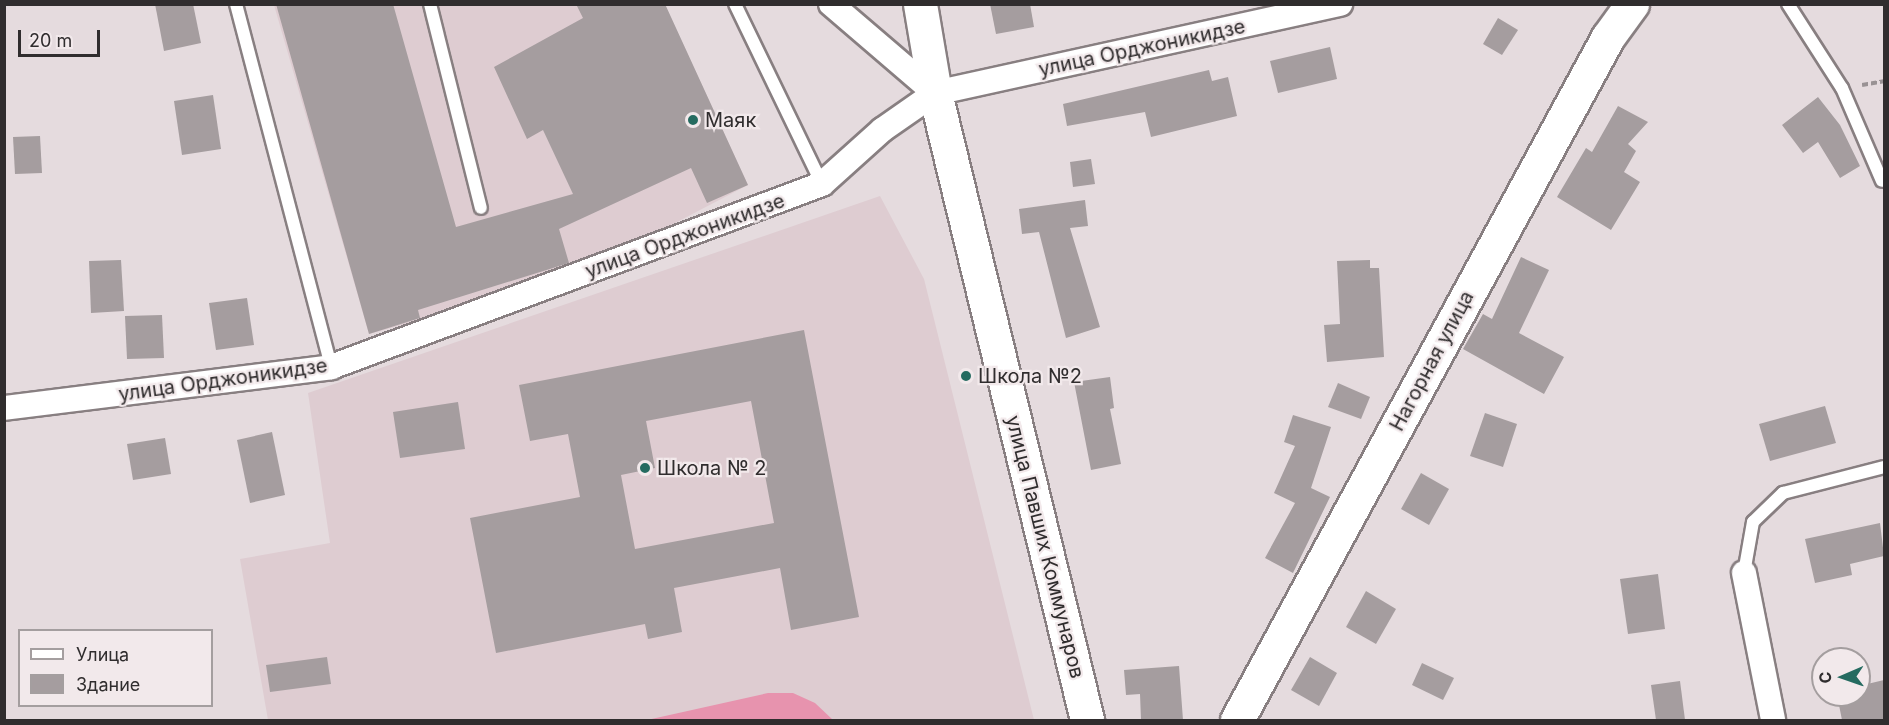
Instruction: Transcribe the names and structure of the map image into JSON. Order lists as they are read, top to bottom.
{
  "streets": {
    "street": ["улица Орджоникидзе", "Нагорная улица", "улица Павших Коммунаров"]
  },
  "crossings": [
    ["улица Орджоникидзе", "улица Павших Коммунаров"]
  ],
  "places": ["Маяк", "Школа №2", "Школа № 2"],
  "legend": ["Улица", "Здание"],
  "scale_bar": "20 m",
  "north": "left"
}
